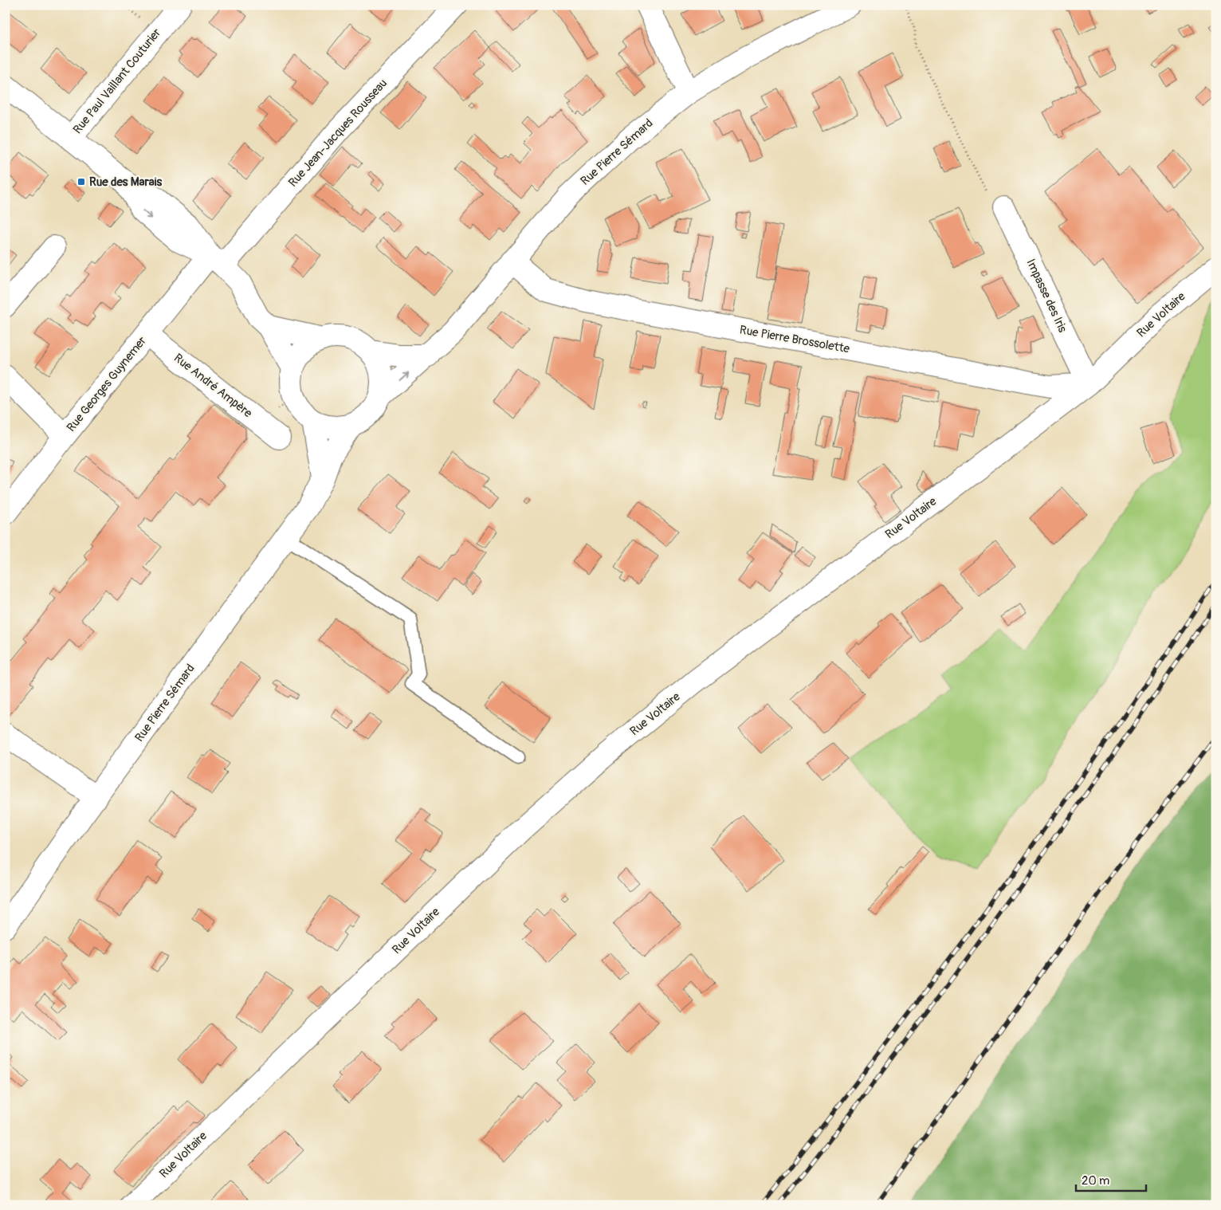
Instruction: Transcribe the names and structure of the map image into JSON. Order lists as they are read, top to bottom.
{
  "streets": {
    "street": [
      "Rue Paul Vaillant Couturier",
      "Rue Jean-Jacques Rousseau",
      "Rue Pierre Sémard",
      "Impasse des Iris",
      "Rue Voltaire",
      "Rue Pierre Brossolette",
      "Rue Georges Guynemer",
      "Rue André Ampère"
    ]
  },
  "crossings": [
    ["Rue Jean-Jacques Rousseau", "Rue Georges Guynemer"],
    ["Rue Pierre Sémard", "Rue Pierre Brossolette"],
    ["Impasse des Iris", "Rue Voltaire"],
    ["Impasse des Iris", "Rue Pierre Brossolette"],
    ["Rue Voltaire", "Rue Pierre Brossolette"],
    ["Rue Georges Guynemer", "Rue André Ampère"]
  ],
  "places": {
    "transit": ["Rue des Marais"]
  },
  "scale_bar": "20 m"
}
